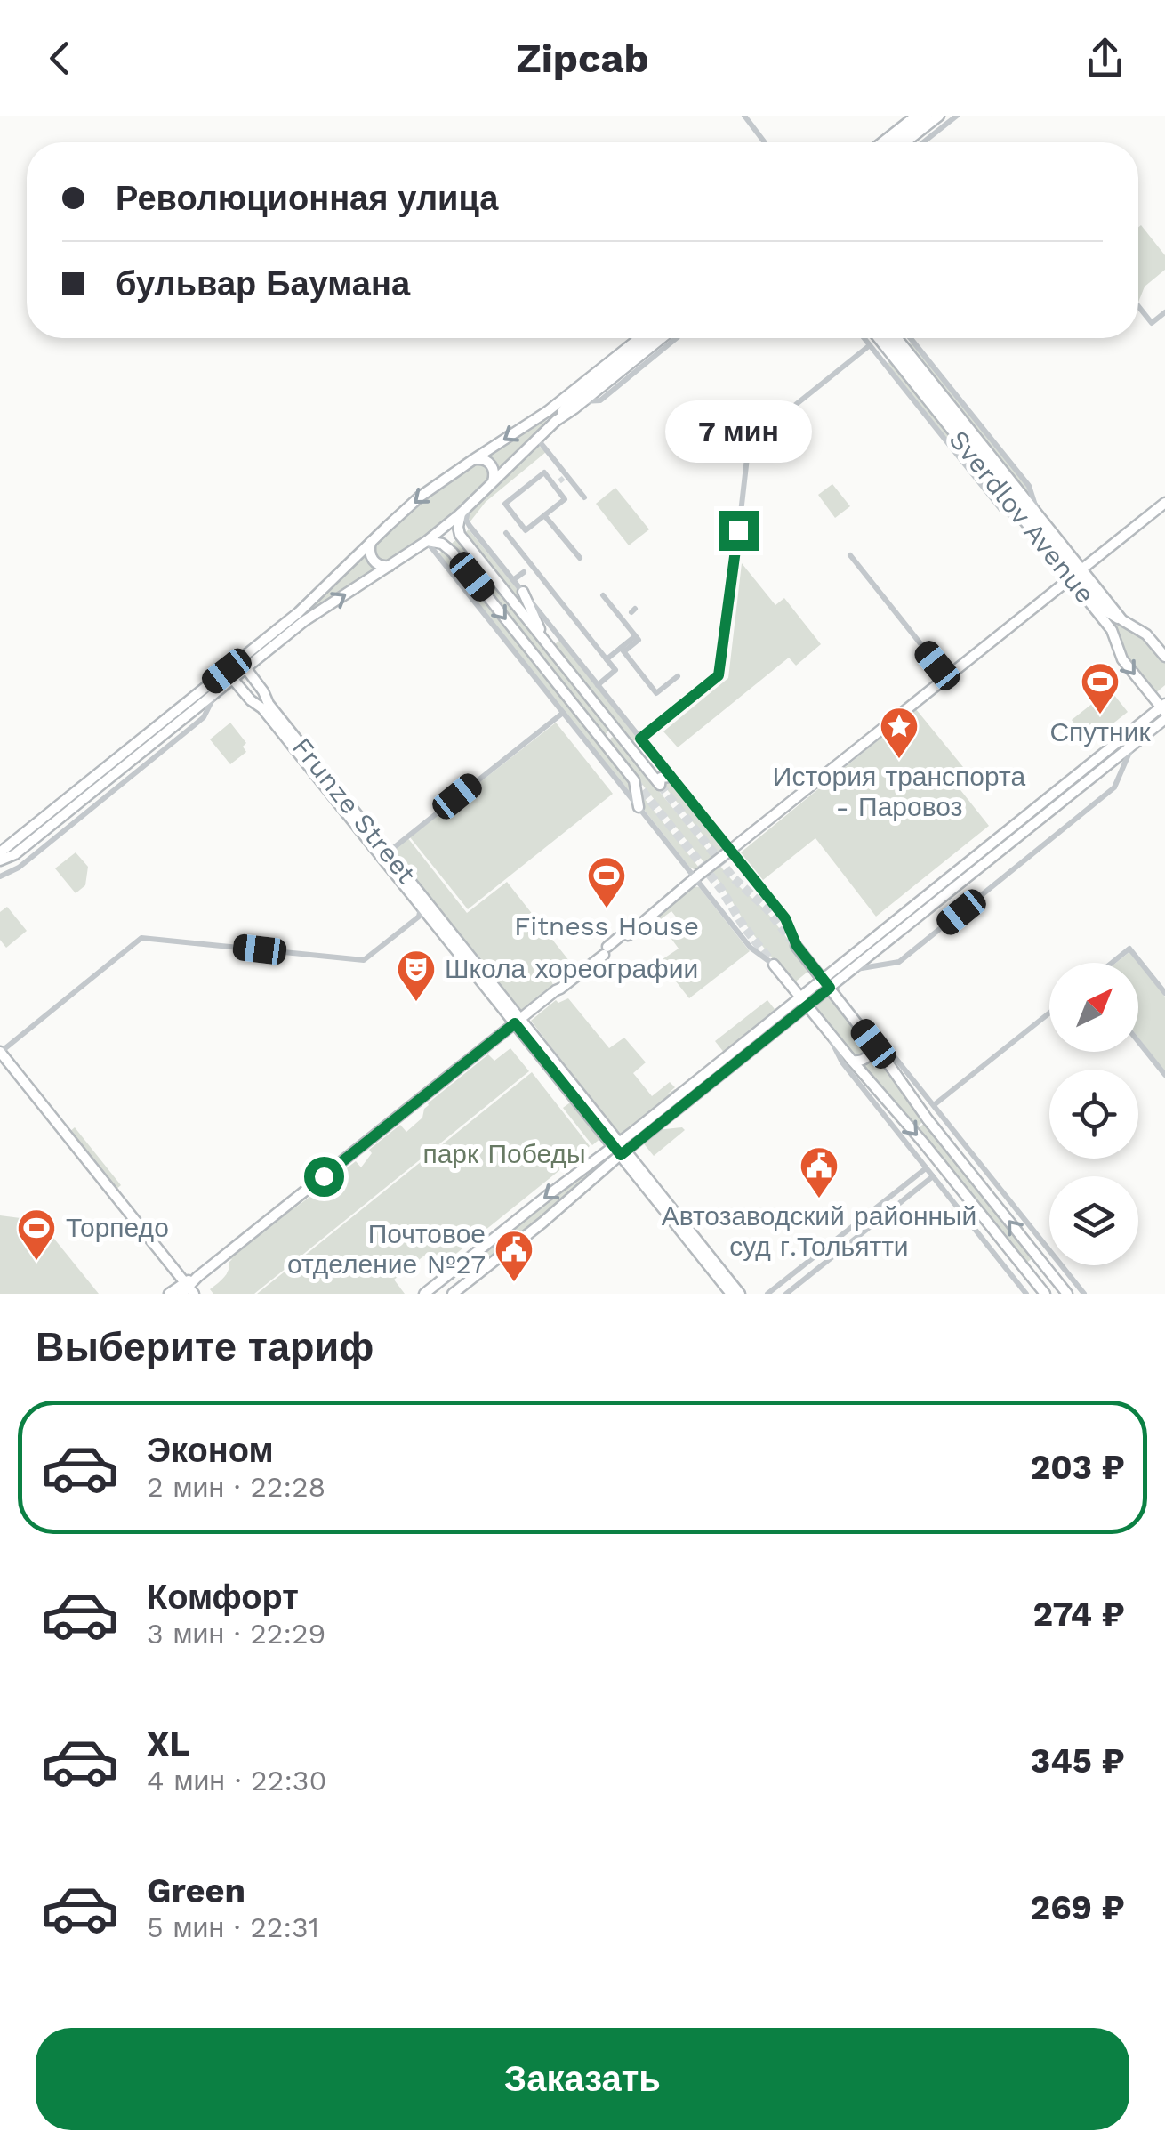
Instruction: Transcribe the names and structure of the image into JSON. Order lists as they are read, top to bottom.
{
  "streets": {
    "main road": ["Sverdlov Avenue", "Frunze Street"]
  },
  "parks": ["парк Победы"],
  "places": {
    "sports": ["Спутник", "Fitness House", "Торпедо"],
    "place": ["История транспорта - Паровоз"],
    "theatre": ["Школа хореографии"],
    "public building": ["Автозаводский районный суд г.Тольятти", "Почтовое отделение №27"]
  },
  "north": "top right",
  "page": {
    "header": "Zipcab",
    "banner": ["Революционная улица", "бульвар Баумана"],
    "bubble": "7 мин",
    "heading": "Выберите тариф",
    "list": [
      {
        "name": "Эконом",
        "note": "2 мин · 22:28",
        "value": "203 ₽"
      },
      {
        "name": "Комфорт",
        "note": "3 мин · 22:29",
        "value": "274 ₽"
      },
      {
        "name": "XL",
        "note": "4 мин · 22:30",
        "value": "345 ₽"
      },
      {
        "name": "Green",
        "note": "5 мин · 22:31",
        "value": "269 ₽"
      }
    ],
    "buttons": "Заказать"
  }
}
